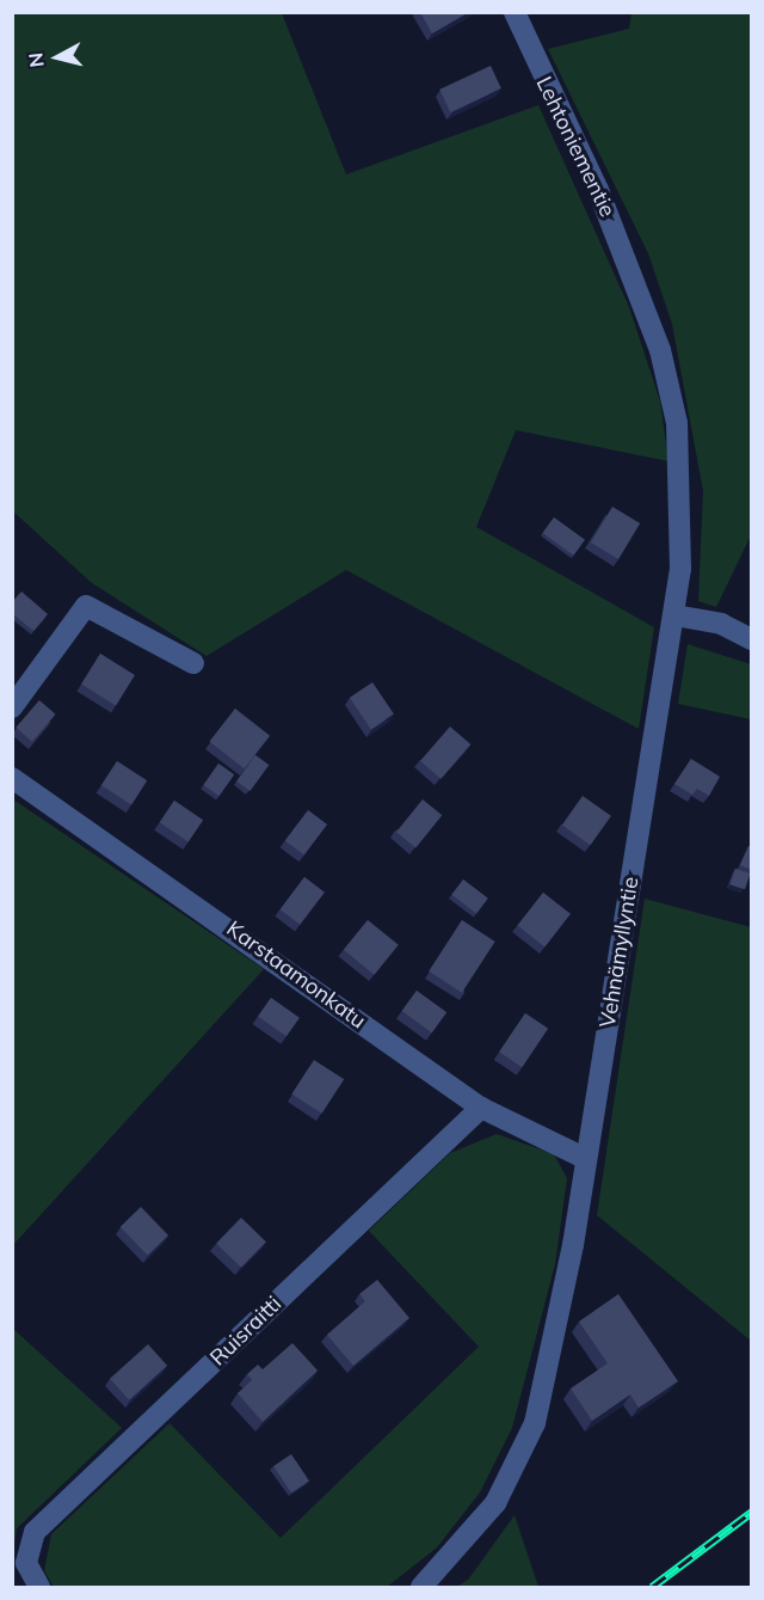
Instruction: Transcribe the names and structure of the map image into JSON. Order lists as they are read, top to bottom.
{
  "streets": {
    "street": [
      "Lehtoniementie",
      "Vehnämyllyntie",
      "Karstaamonkatu",
      "Ruisraitti"
    ]
  },
  "crossings": [
    ["Lehtoniementie", "Vehnämyllyntie"],
    ["Vehnämyllyntie", "Karstaamonkatu"],
    ["Karstaamonkatu", "Ruisraitti"]
  ],
  "north": "left"
}
